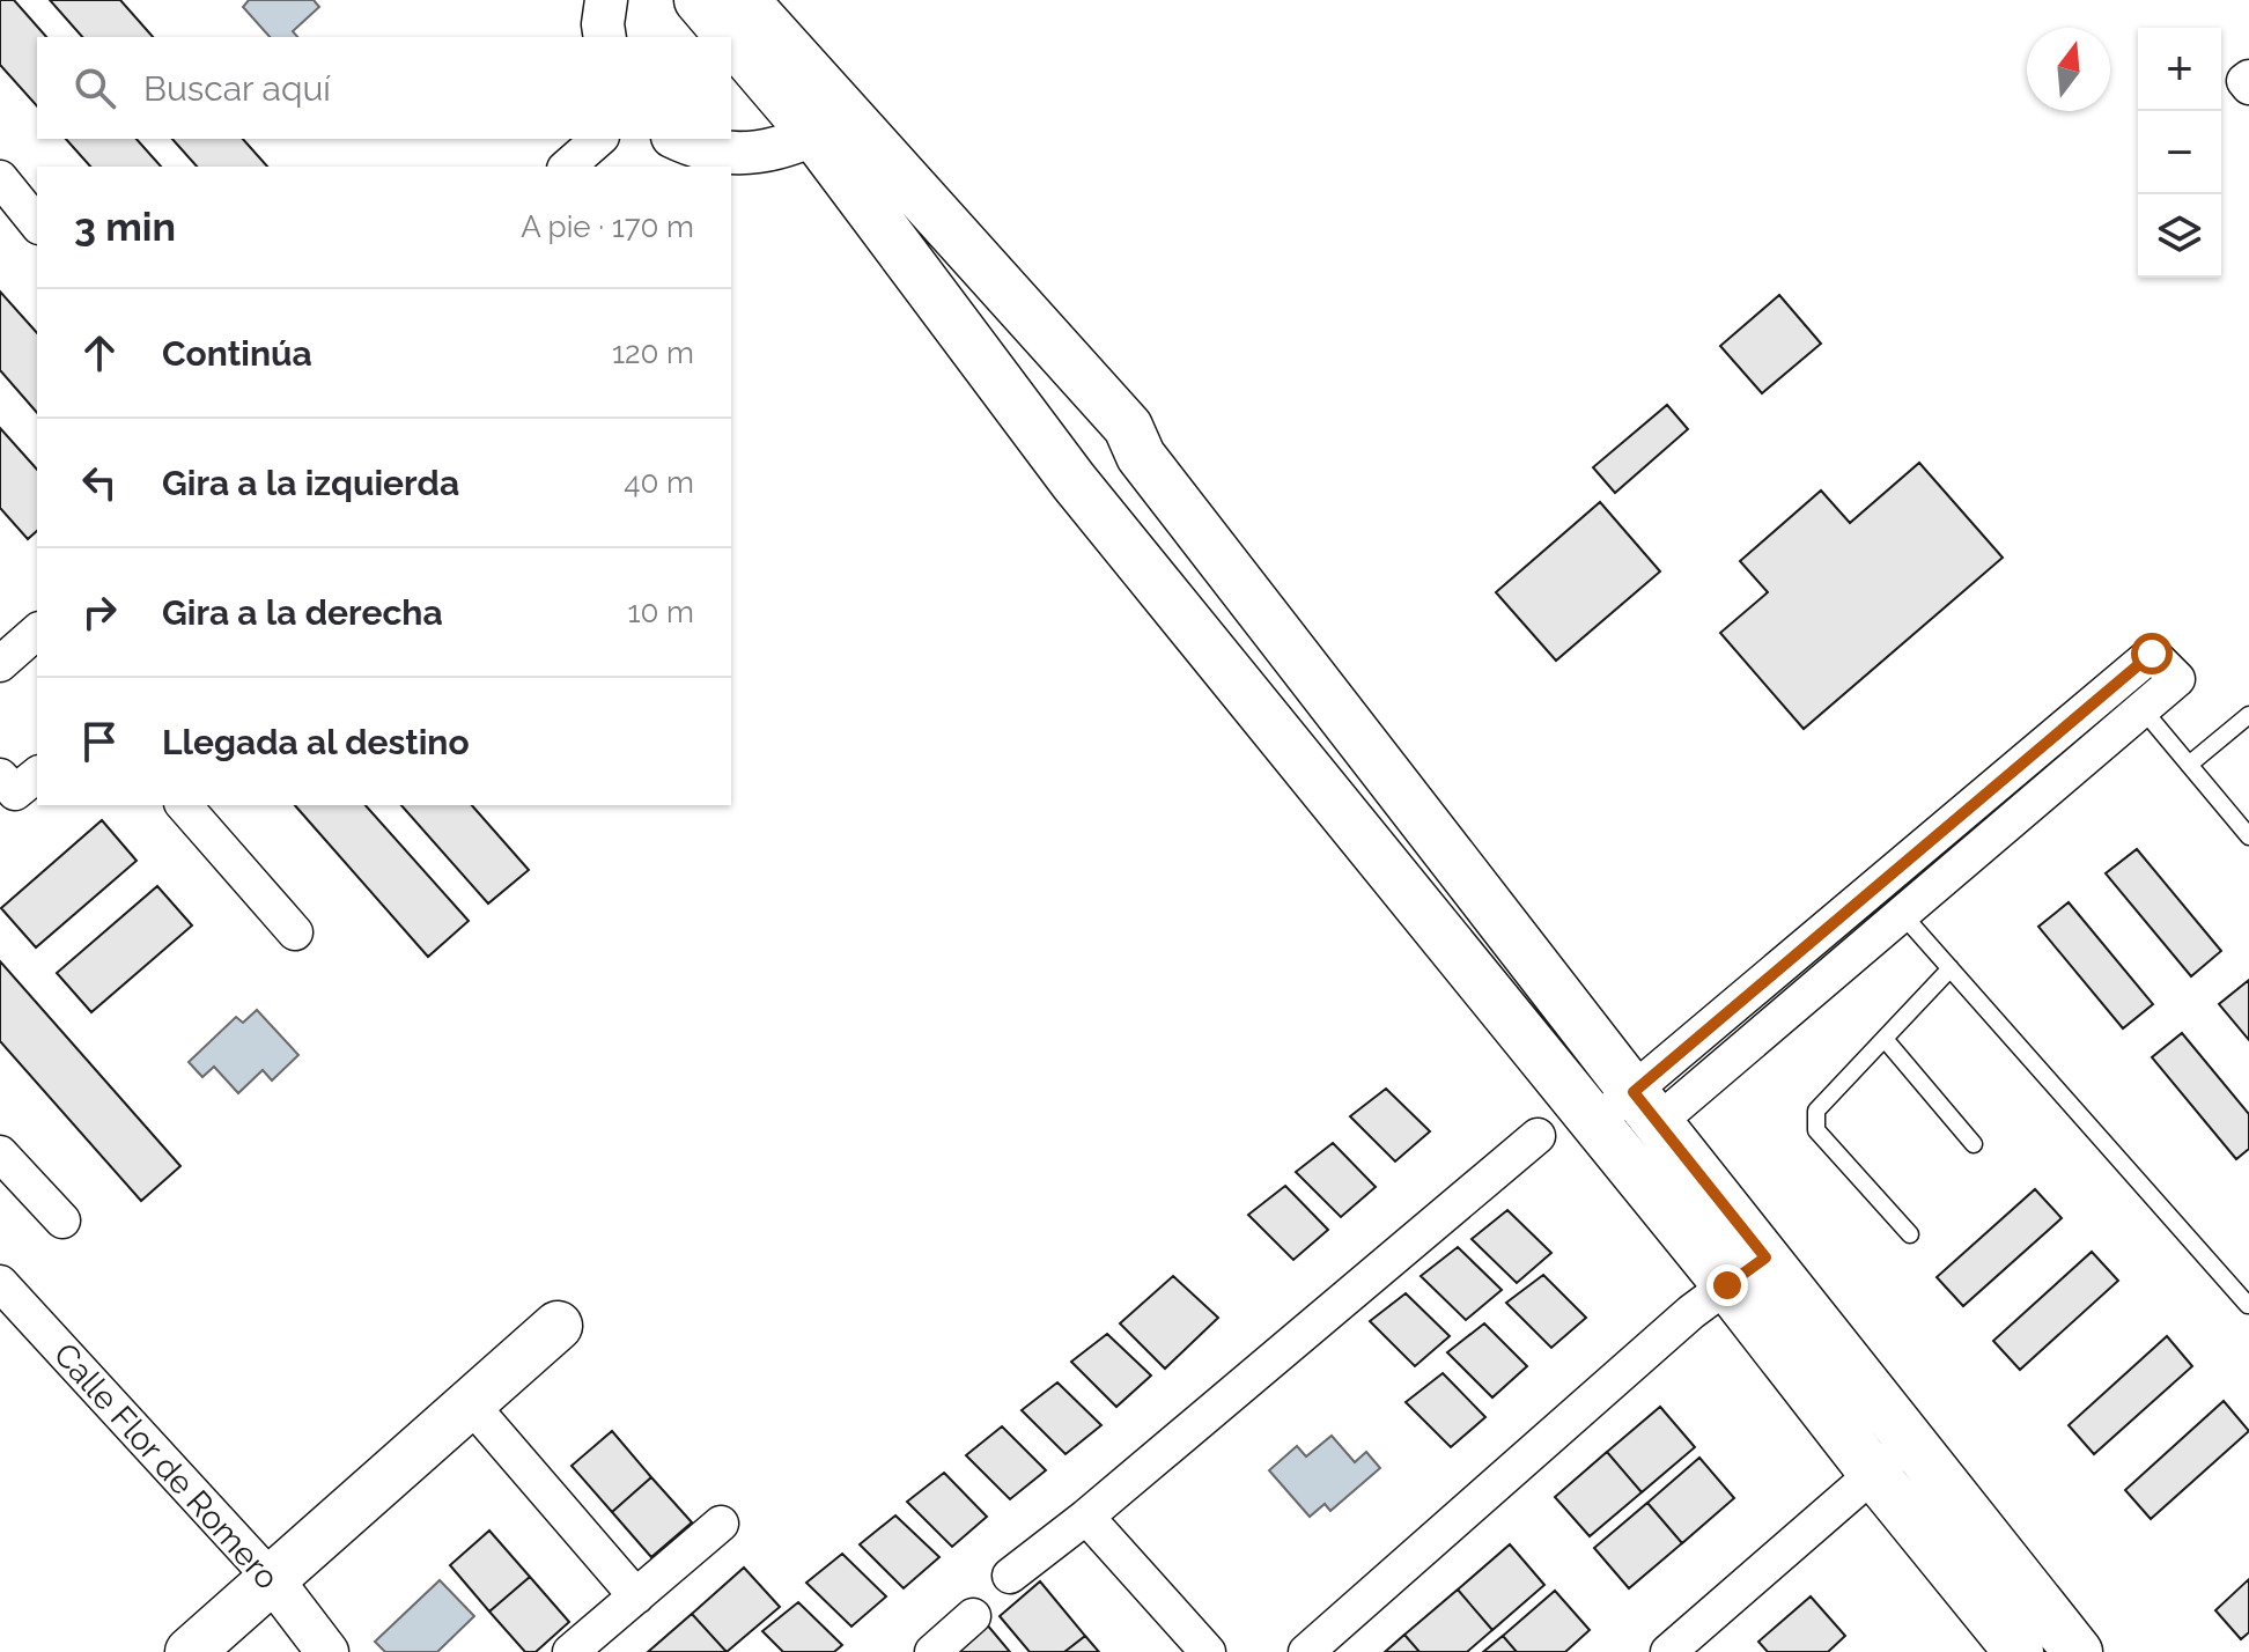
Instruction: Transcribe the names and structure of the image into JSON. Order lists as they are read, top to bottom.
{
  "streets": {
    "street": ["Calle Flor de Romero"]
  },
  "north": "top",
  "page": {
    "map_buttons": ["+", "−"],
    "search": "Buscar aquí",
    "heading": ["3 min", "A pie · 170 m"],
    "list": [
      ["Continúa", "120 m"],
      ["Gira a la izquierda", "40 m"],
      ["Gira a la derecha", "10 m"],
      "Llegada al destino"
    ]
  }
}
